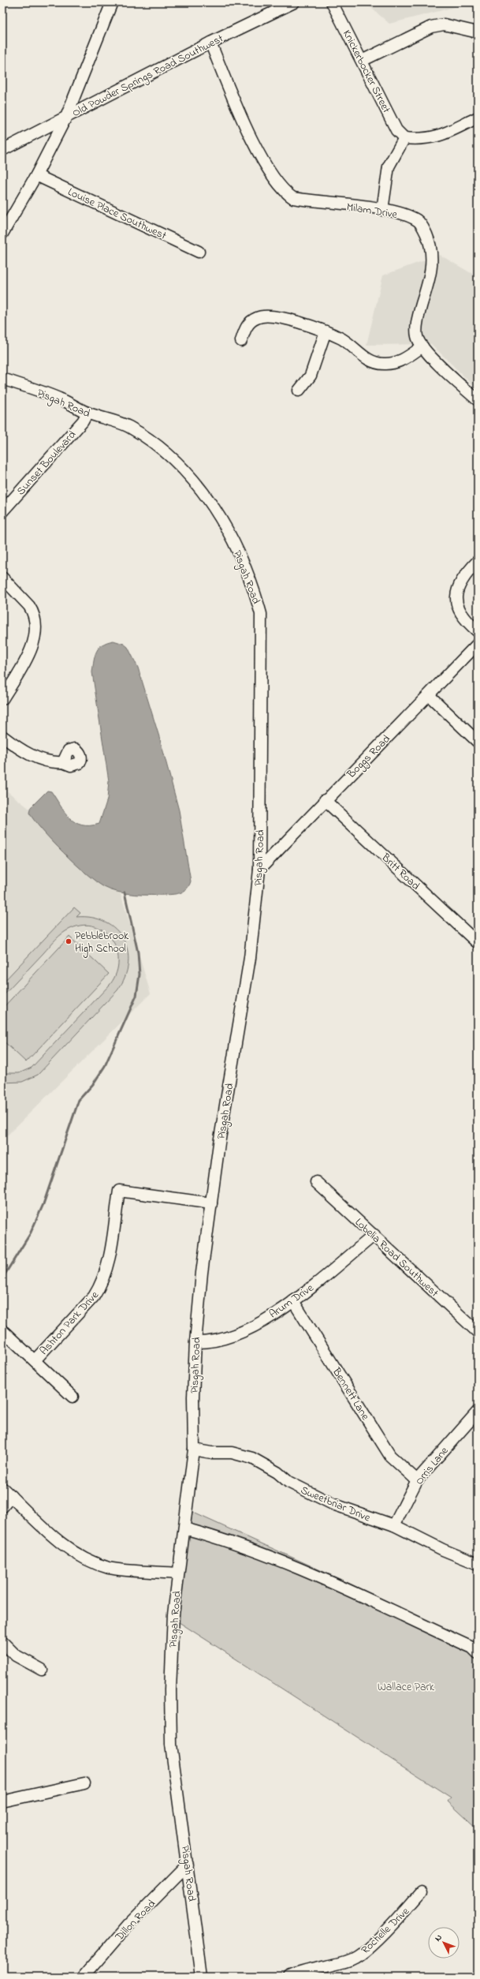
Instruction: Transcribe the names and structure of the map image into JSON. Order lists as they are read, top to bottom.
{
  "streets": {
    "street": [
      "Knickerbocker Street",
      "Old Powder Springs Road Southwest",
      "Milam Drive",
      "Louise Place Southwest",
      "Pisgah Road",
      "Sunset Boulevard",
      "Boggs Road",
      "Britt Road",
      "Lobelia Road Southwest",
      "Arum Drive",
      "Ashton Park Drive",
      "Bennett Lane",
      "Orris Lane",
      "Sweetbriar Drive",
      "Dillon Road",
      "Rochelle Drive"
    ]
  },
  "crossings": [
    ["Old Powder Springs Road Southwest", "Milam Drive"],
    ["Pisgah Road", "Sunset Boulevard"],
    ["Pisgah Road", "Boggs Road"],
    ["Pisgah Road", "Arum Drive"],
    ["Pisgah Road", "Ashton Park Drive"],
    ["Pisgah Road", "Sweetbriar Drive"],
    ["Pisgah Road", "Dillon Road"],
    ["Boggs Road", "Britt Road"],
    ["Lobelia Road Southwest", "Arum Drive"],
    ["Arum Drive", "Bennett Lane"],
    ["Bennett Lane", "Orris Lane"],
    ["Orris Lane", "Sweetbriar Drive"]
  ],
  "parks": ["Wallace Park"],
  "places": ["Pebblebrook High School"],
  "north": "top left"
}
